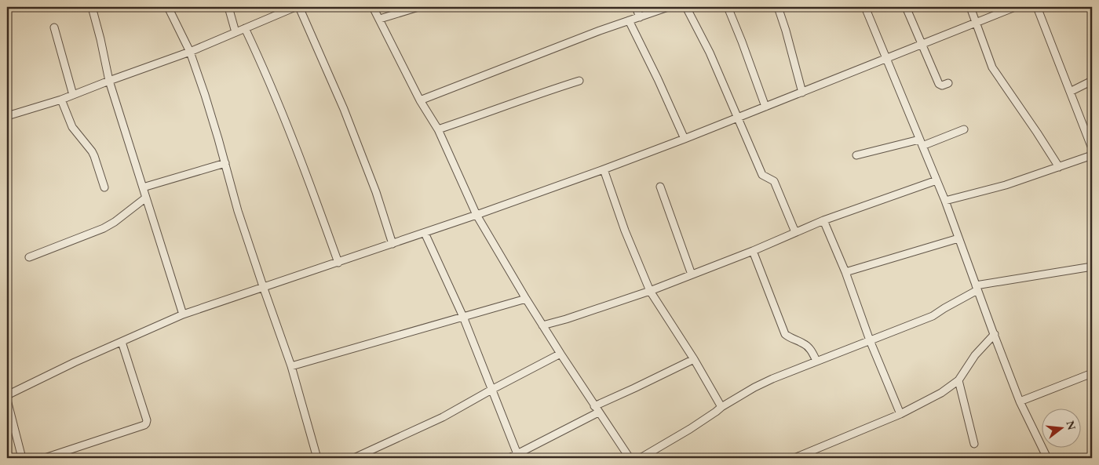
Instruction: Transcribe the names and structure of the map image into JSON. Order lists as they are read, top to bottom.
{
  "north": "right"
}
